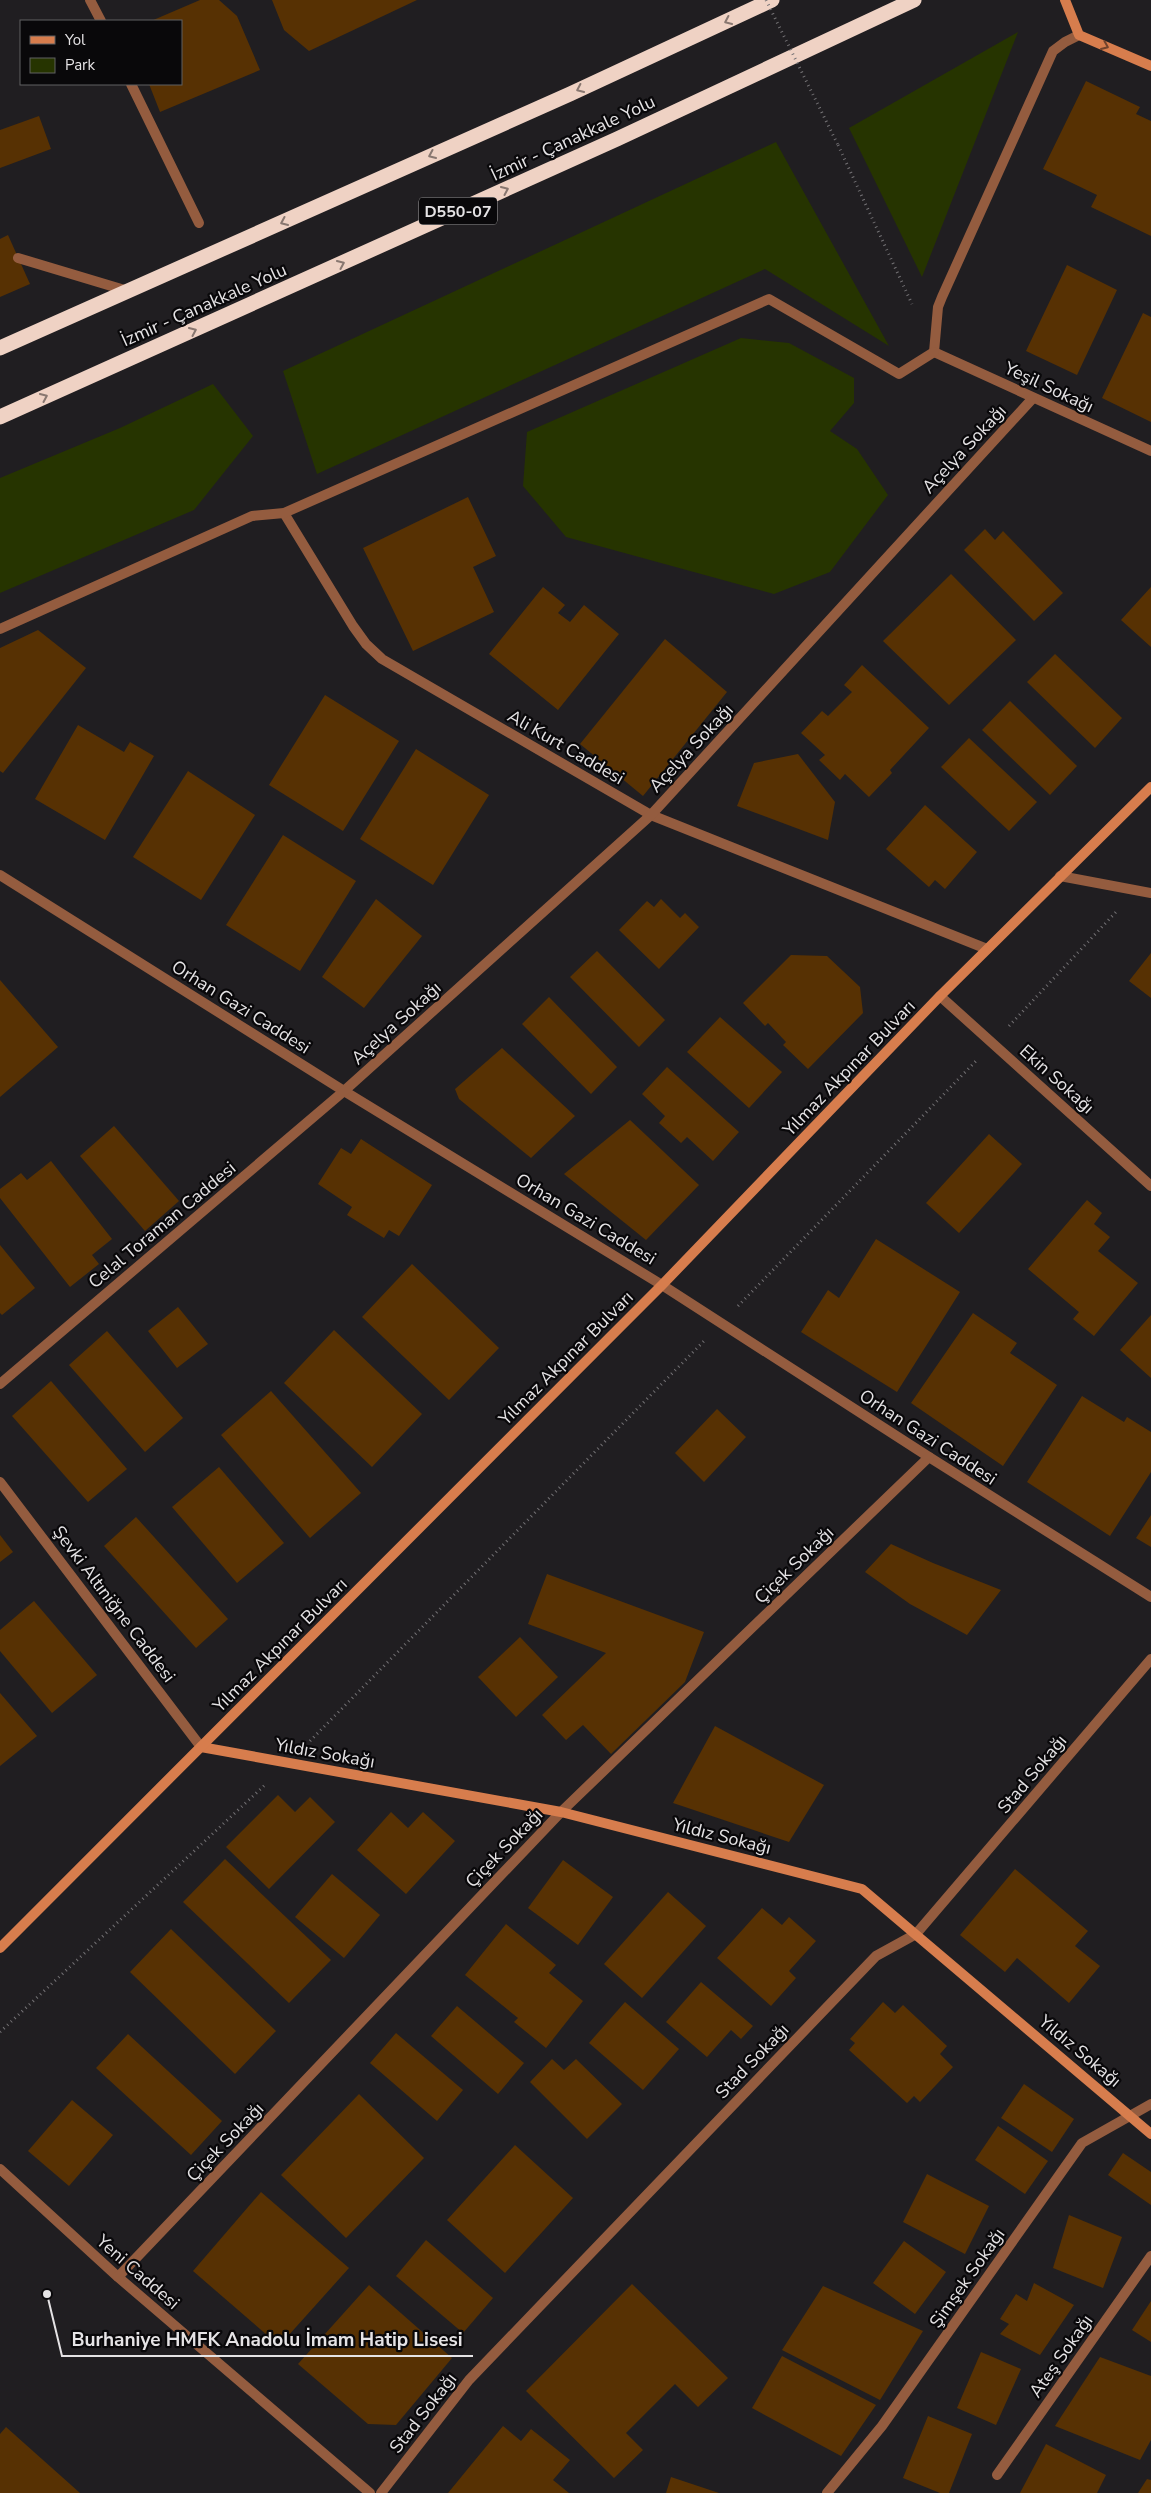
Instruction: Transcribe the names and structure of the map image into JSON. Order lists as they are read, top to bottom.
{
  "streets": {
    "highway": ["İzmir - Çanakkale Yolu", "D550-07"],
    "main road": ["Yılmaz Akpınar Bulvarı", "Yıldız Sokağı"],
    "street": [
      "Yeşil Sokağı",
      "Açelya Sokağı",
      "Ali Kurt Caddesi",
      "Orhan Gazi Caddesi",
      "Ekin Sokağı",
      "Celal Toraman Caddesi",
      "Çiçek Sokağı",
      "Şevki Altıniğne Caddesi",
      "Stad Sokağı",
      "Yeni Caddesi",
      "Şimşek Sokağı",
      "Ateş Sokağı"
    ]
  },
  "crossings": [
    ["Yeşil Sokağı", "Açelya Sokağı"],
    ["Açelya Sokağı", "Ali Kurt Caddesi"],
    ["Açelya Sokağı", "Orhan Gazi Caddesi"],
    ["Açelya Sokağı", "Celal Toraman Caddesi"],
    ["Ali Kurt Caddesi", "Yılmaz Akpınar Bulvarı"],
    ["Orhan Gazi Caddesi", "Yılmaz Akpınar Bulvarı"],
    ["Orhan Gazi Caddesi", "Celal Toraman Caddesi"],
    ["Orhan Gazi Caddesi", "Çiçek Sokağı"],
    ["Yılmaz Akpınar Bulvarı", "Ekin Sokağı"],
    ["Yılmaz Akpınar Bulvarı", "Şevki Altıniğne Caddesi"],
    ["Yılmaz Akpınar Bulvarı", "Yıldız Sokağı"],
    ["Çiçek Sokağı", "Yıldız Sokağı"],
    ["Çiçek Sokağı", "Yeni Caddesi"],
    ["Şevki Altıniğne Caddesi", "Yıldız Sokağı"],
    ["Yıldız Sokağı", "Stad Sokağı"],
    ["Yıldız Sokağı", "Şimşek Sokağı"]
  ],
  "places": ["Burhaniye HMFK Anadolu İmam Hatip Lisesi"],
  "legend": ["Yol", "Park"]
}
